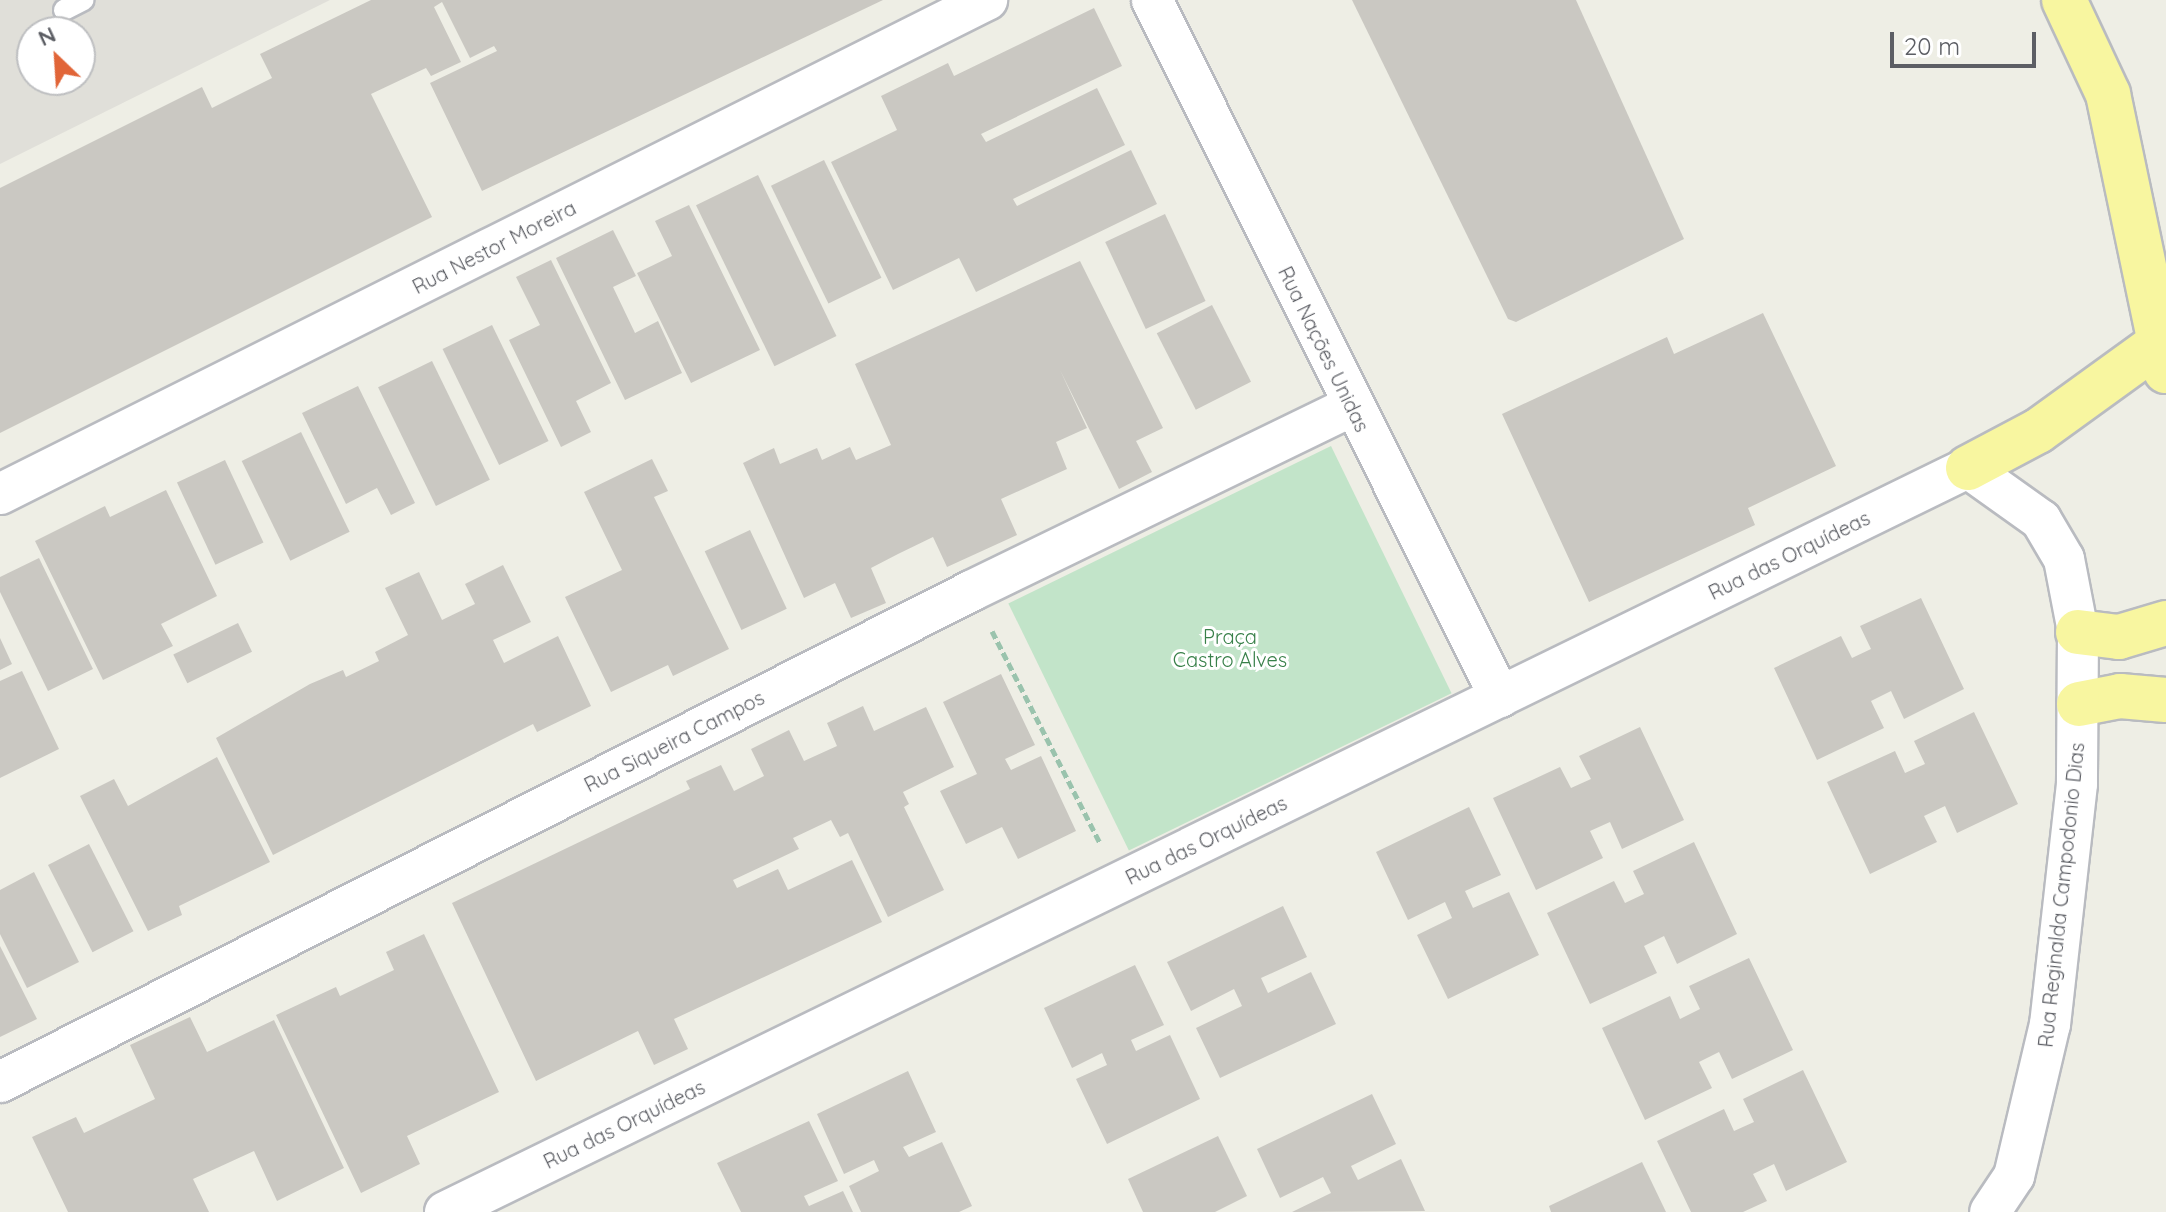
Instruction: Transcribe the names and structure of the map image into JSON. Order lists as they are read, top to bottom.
{
  "streets": {
    "street": [
      "Rua Nestor Moreira",
      "Rua Nações Unidas",
      "Rua das Orquídeas",
      "Rua Siqueira Campos",
      "Rua Reginalda Campodonio Dias"
    ]
  },
  "crossings": [
    ["Rua Nações Unidas", "Rua das Orquídeas"],
    ["Rua Nações Unidas", "Rua Siqueira Campos"],
    ["Rua das Orquídeas", "Rua Reginalda Campodonio Dias"]
  ],
  "parks": ["Praça Castro Alves"],
  "scale_bar": "20 m",
  "north": "top left"
}
